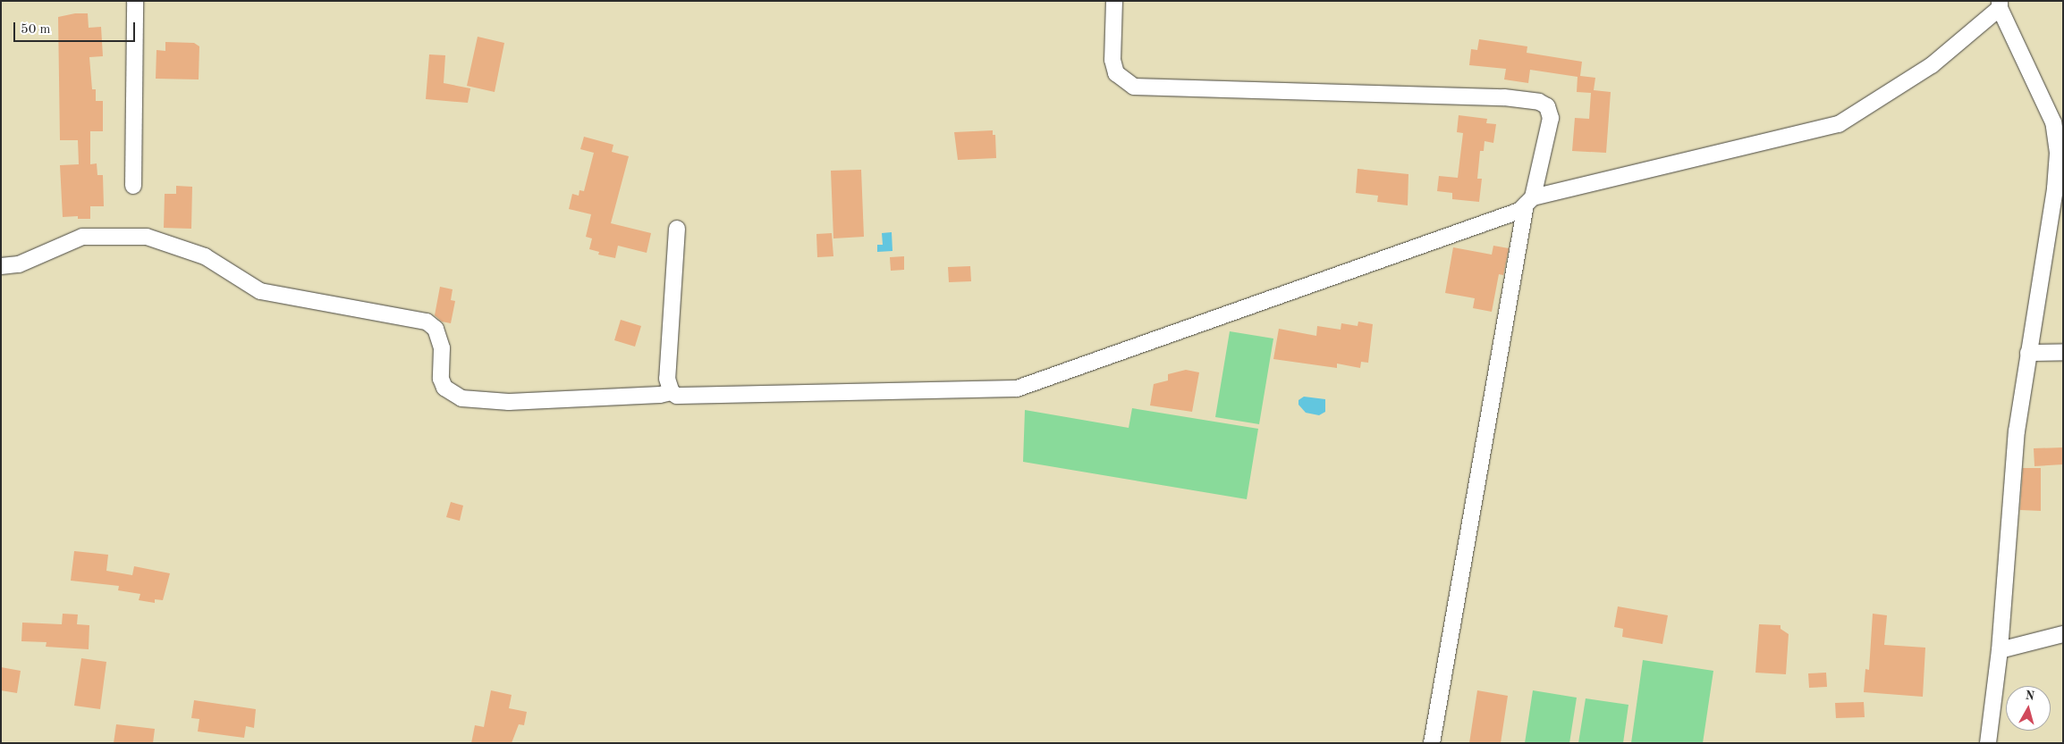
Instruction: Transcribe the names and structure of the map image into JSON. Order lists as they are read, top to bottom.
{
  "scale_bar": "50 m",
  "north": "top"
}
